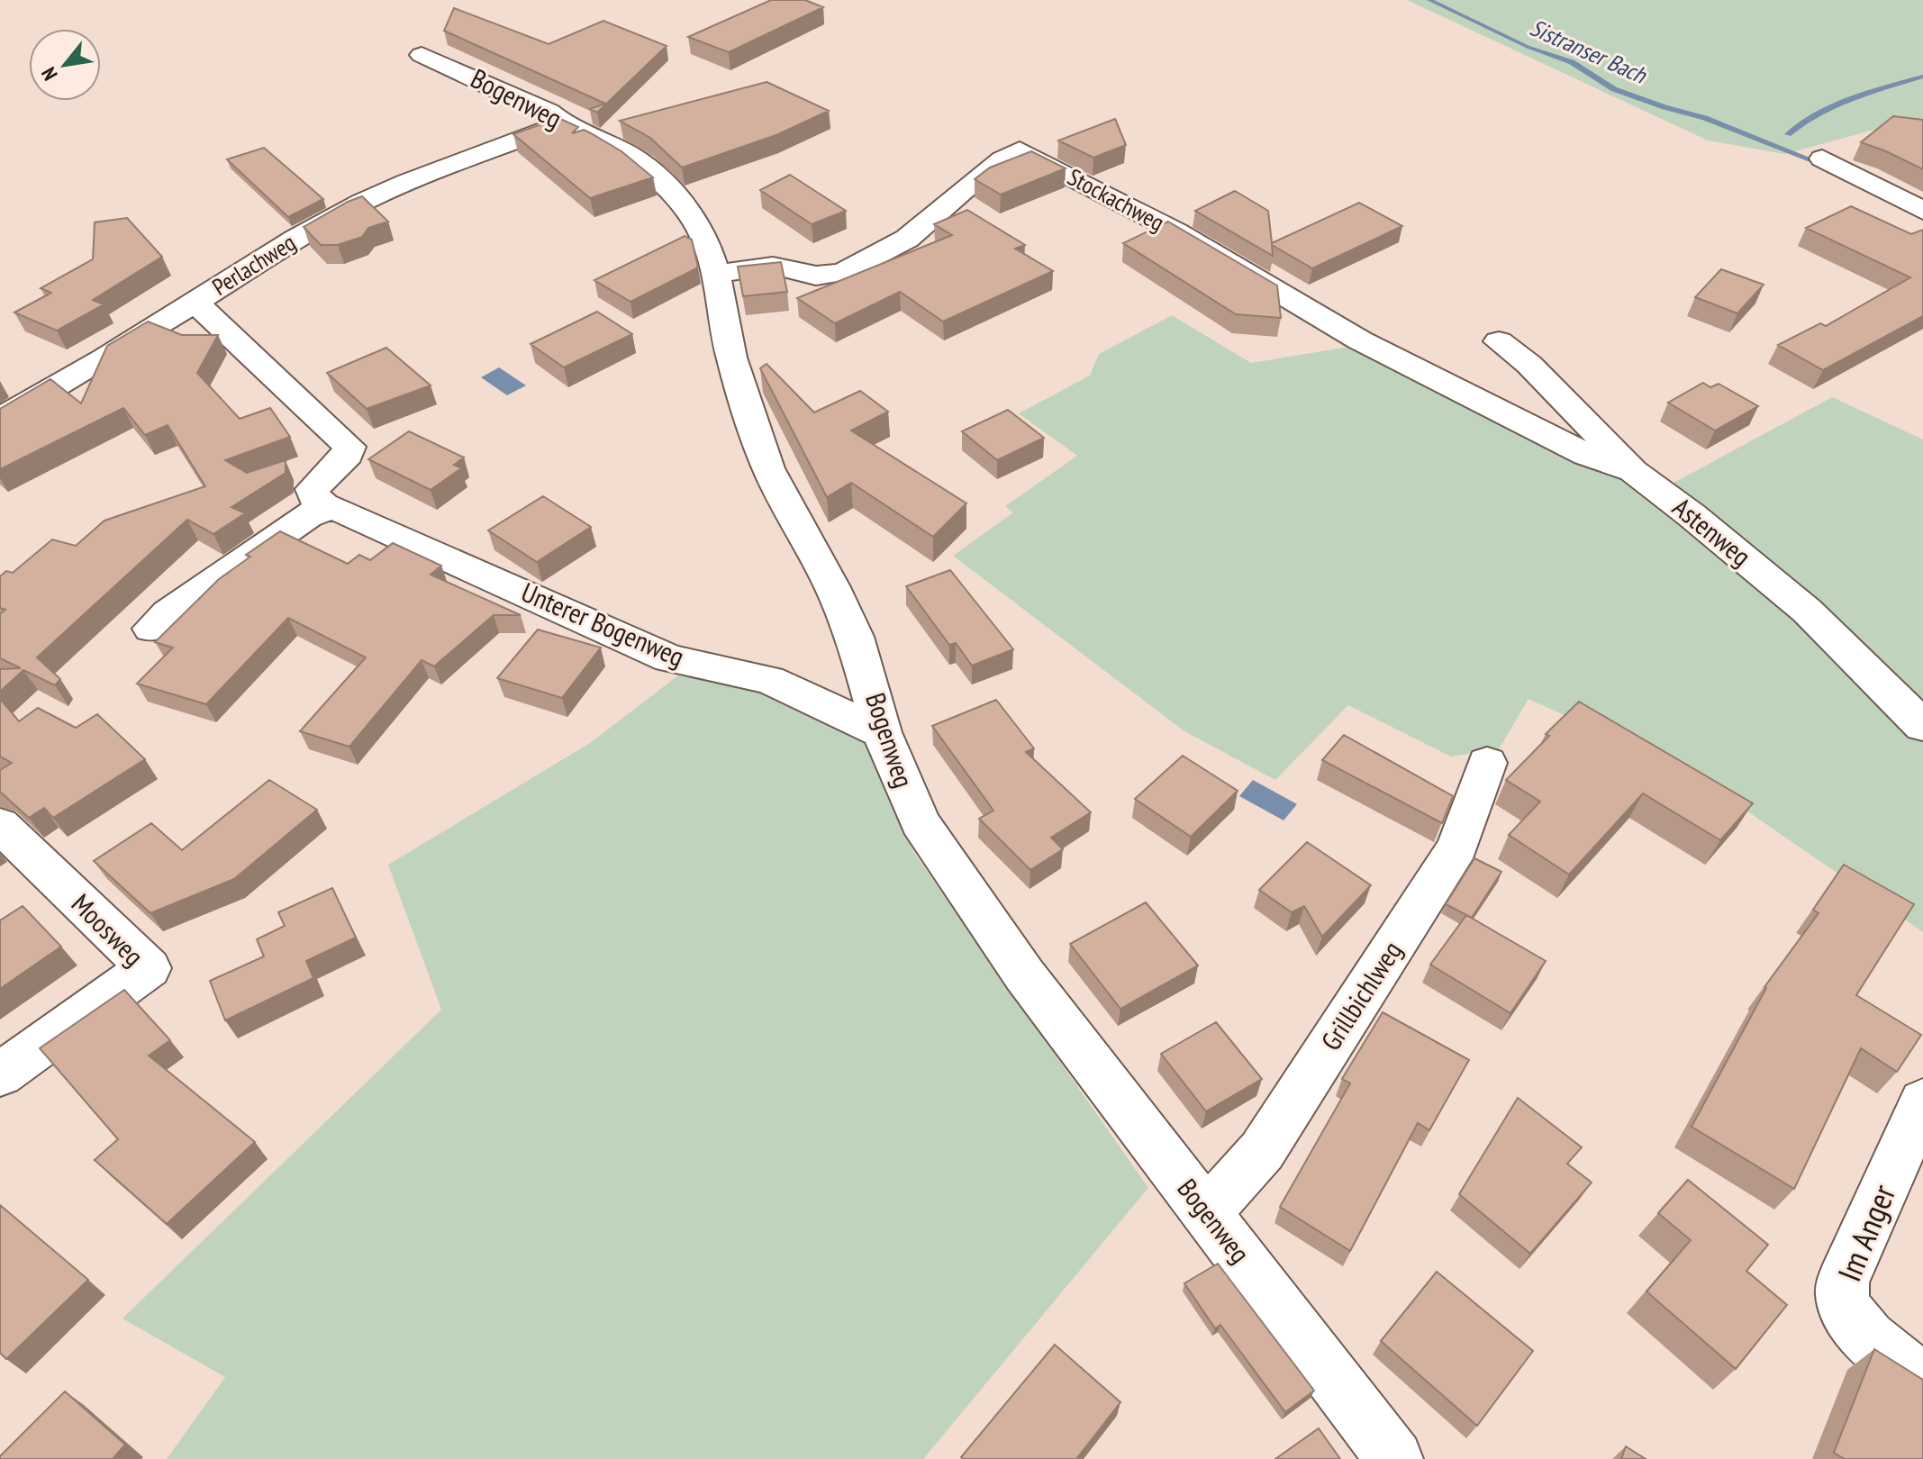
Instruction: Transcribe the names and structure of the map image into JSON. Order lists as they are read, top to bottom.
{
  "streets": {
    "street": [
      "Bogenweg",
      "Stockachweg",
      "Perlachweg",
      "Astenweg",
      "Unterer Bogenweg",
      "Moosweg",
      "Grillbichlweg",
      "Im Anger"
    ]
  },
  "crossings": [
    ["Bogenweg", "Stockachweg"],
    ["Bogenweg", "Perlachweg"],
    ["Bogenweg", "Unterer Bogenweg"],
    ["Bogenweg", "Grillbichlweg"],
    ["Stockachweg", "Astenweg"]
  ],
  "water": ["Sistranser Bach"],
  "north": "bottom left"
}
